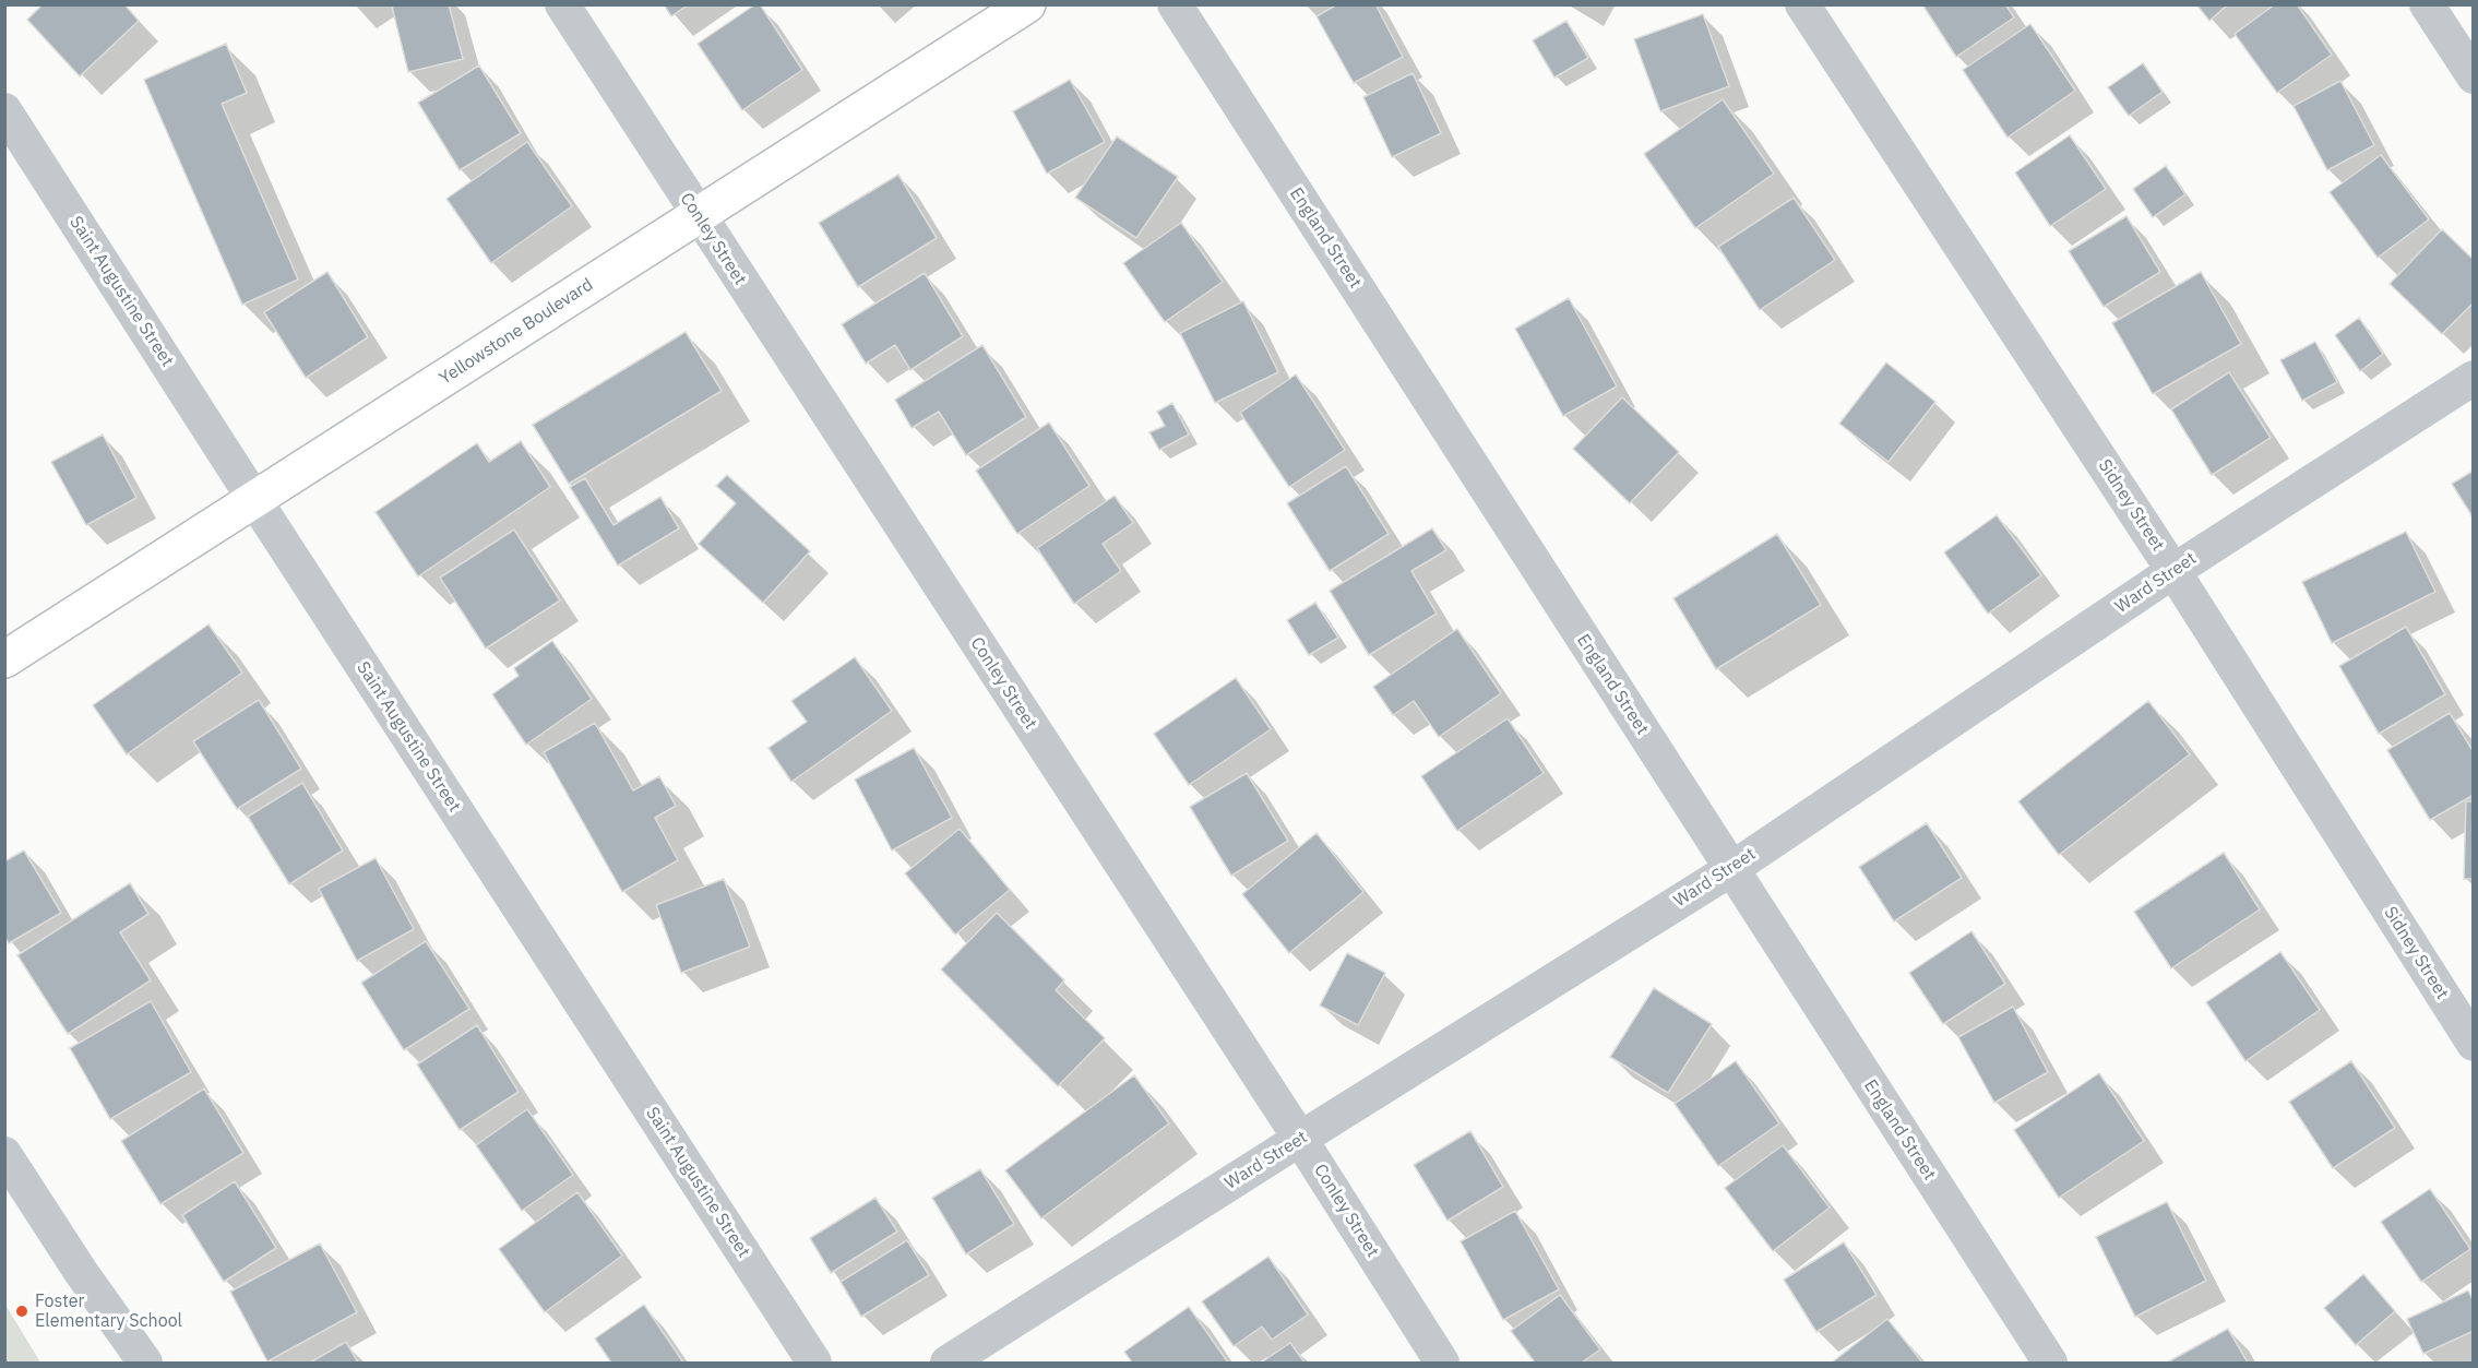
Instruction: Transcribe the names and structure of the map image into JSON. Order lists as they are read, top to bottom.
{
  "streets": {
    "street": [
      "England Street",
      "Conley Street",
      "Saint Augustine Street",
      "Yellowstone Boulevard",
      "Sidney Street",
      "Ward Street"
    ]
  },
  "crossings": [
    ["England Street", "Ward Street"],
    ["Conley Street", "Yellowstone Boulevard"],
    ["Conley Street", "Ward Street"],
    ["Saint Augustine Street", "Yellowstone Boulevard"],
    ["Sidney Street", "Ward Street"]
  ],
  "places": ["Foster Elementary School"]
}
